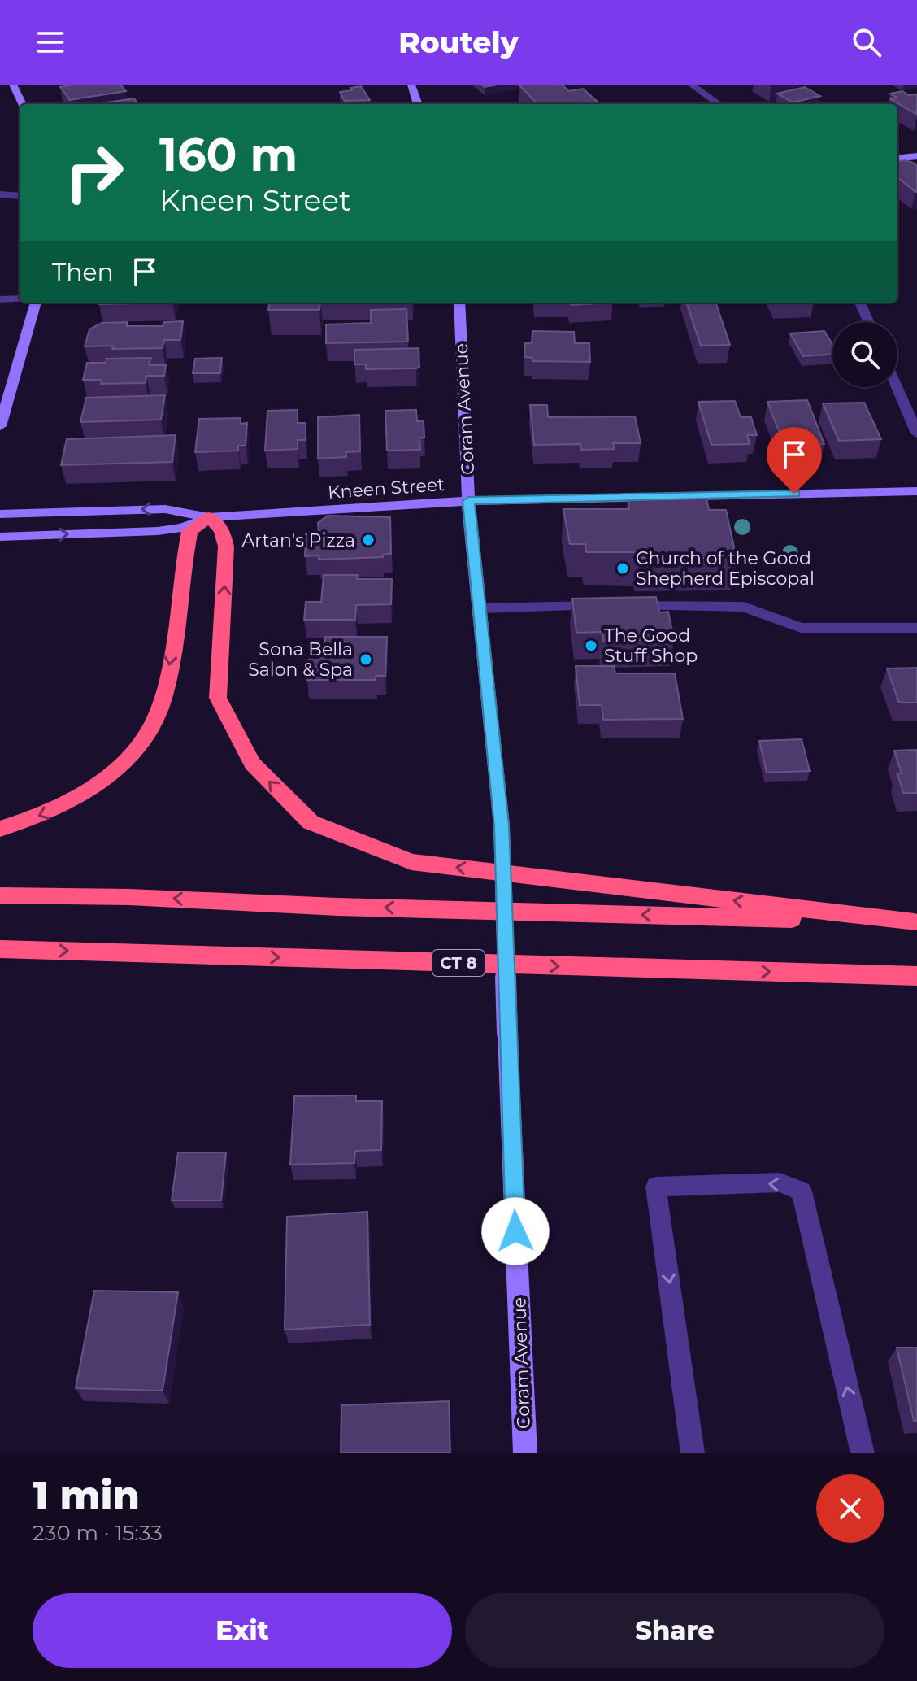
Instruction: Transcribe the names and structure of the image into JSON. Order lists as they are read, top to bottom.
{
  "streets": {
    "highway": ["CT 8"],
    "street": ["Coram Avenue", "Kneen Street"]
  },
  "crossings": [
    ["Coram Avenue", "Kneen Street"]
  ],
  "places": [
    "Artan's Pizza",
    "Church of the Good Shepherd Episcopal",
    "The Good Stuff Shop",
    "Sona Bella Salon & Spa"
  ],
  "page": {
    "header": "Routely",
    "turn": ["160 m", "Kneen Street"],
    "then": "Then",
    "heading": ["1 min", "230 m · 15:33"],
    "buttons": ["Exit", "Share"]
  }
}
